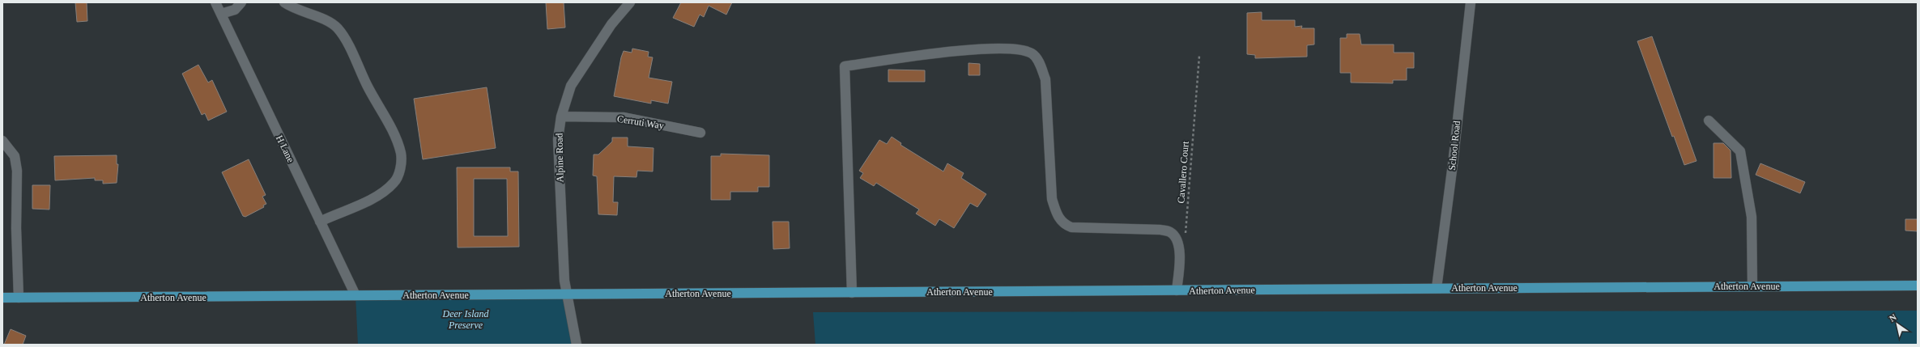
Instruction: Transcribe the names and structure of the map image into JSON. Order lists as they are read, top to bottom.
{
  "streets": {
    "main road": ["Atherton Avenue"],
    "street": [
      "Cerruti Way",
      "School Road",
      "H Lane",
      "Alpine Road"
    ],
    "path": ["Cavallero Court"]
  },
  "crossings": [
    ["Cerruti Way", "Alpine Road"],
    ["School Road", "Atherton Avenue"],
    ["H Lane", "Atherton Avenue"],
    ["Alpine Road", "Atherton Avenue"]
  ],
  "parks": ["Deer Island Preserve"],
  "north": "top left"
}
